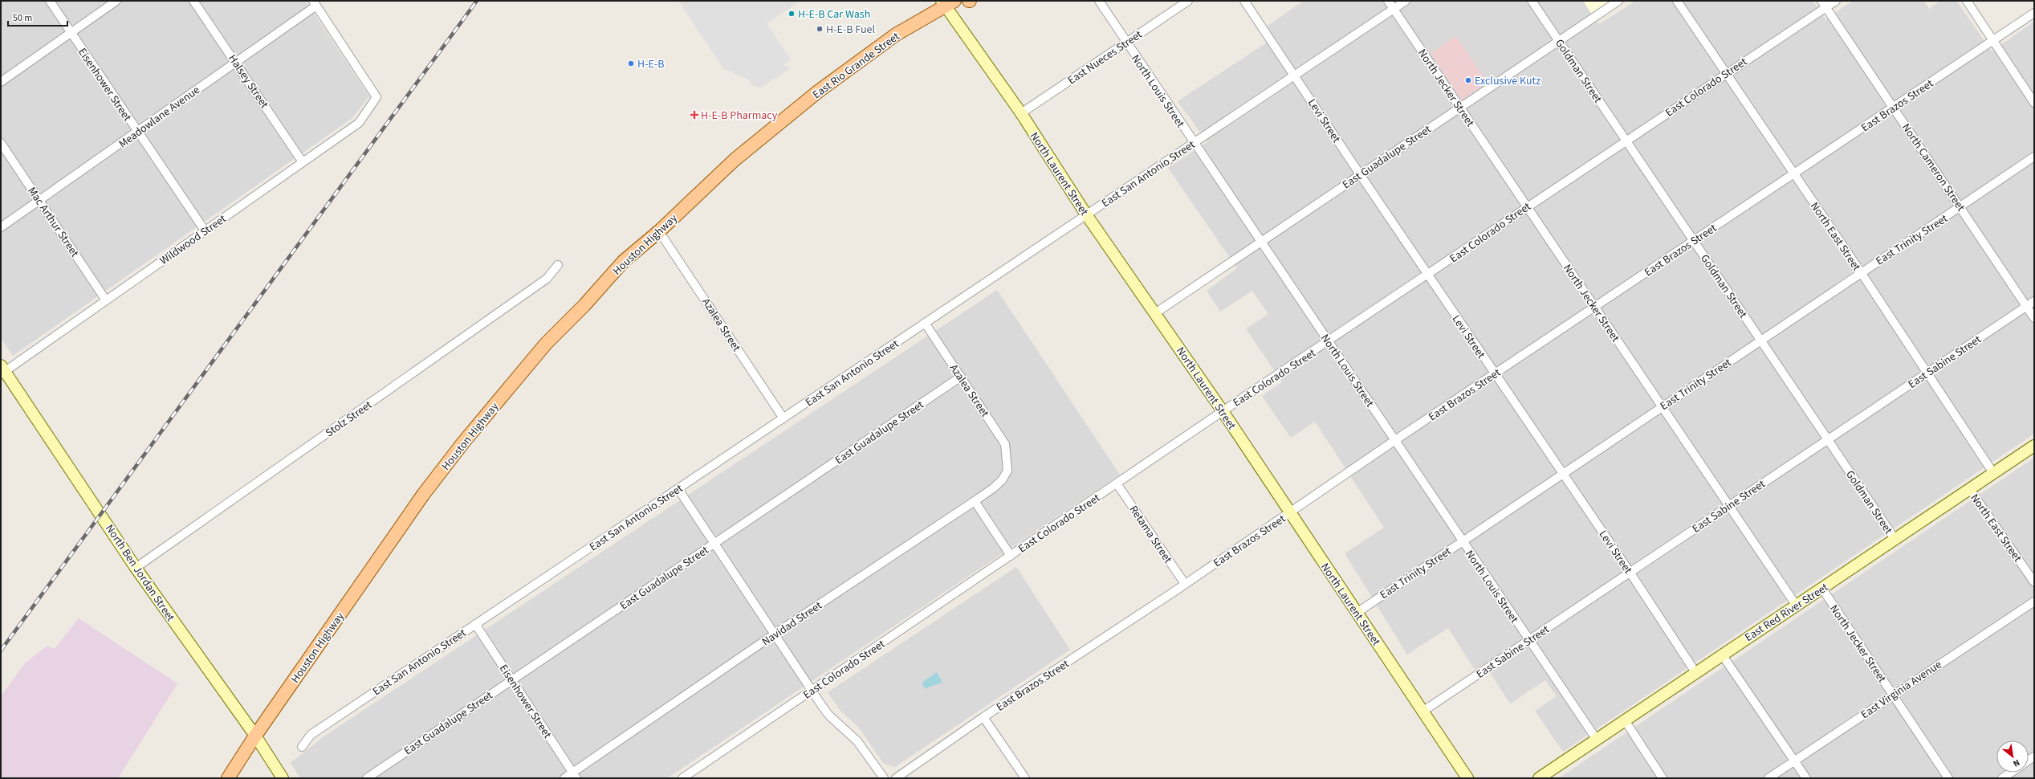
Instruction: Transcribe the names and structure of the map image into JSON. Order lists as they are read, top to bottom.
{
  "streets": {
    "main road": ["East Rio Grande Street", "Houston Highway"],
    "street": [
      "East Nueces Street",
      "Goldman Street",
      "Halsey Street",
      "Eisenhower Street",
      "East Colorado Street",
      "North Jecker Street",
      "North Louis Street",
      "East Brazos Street",
      "Meadowlane Avenue",
      "Levi Street",
      "East Guadalupe Street",
      "North Cameron Street",
      "North Laurent Street",
      "East San Antonio Street",
      "Mac Arthur Street",
      "North East Street",
      "Wildwood Street",
      "East Trinity Street",
      "Azalea Street",
      "East Sabine Street",
      "Stolz Street",
      "Retama Street",
      "North Ben Jordan Street",
      "East Red River Street",
      "Navidad Street",
      "East Virginia Avenue"
    ]
  },
  "crossings": [
    ["East Nueces Street", "North Louis Street"],
    ["East Nueces Street", "North Laurent Street"],
    ["East Rio Grande Street", "North Laurent Street"],
    ["East Rio Grande Street", "Houston Highway"],
    ["Goldman Street", "East Colorado Street"],
    ["Goldman Street", "East Brazos Street"],
    ["Goldman Street", "East Guadalupe Street"],
    ["Goldman Street", "East Trinity Street"],
    ["Goldman Street", "East Sabine Street"],
    ["Goldman Street", "East Red River Street"],
    ["Halsey Street", "Meadowlane Avenue"],
    ["Halsey Street", "Wildwood Street"],
    ["Eisenhower Street", "Meadowlane Avenue"],
    ["Eisenhower Street", "East Guadalupe Street"],
    ["Eisenhower Street", "East San Antonio Street"],
    ["Eisenhower Street", "Wildwood Street"],
    ["Eisenhower Street", "Navidad Street"],
    ["East Colorado Street", "North Jecker Street"],
    ["East Colorado Street", "North Louis Street"],
    ["East Colorado Street", "Levi Street"],
    ["East Colorado Street", "North Cameron Street"],
    ["East Colorado Street", "North Laurent Street"],
    ["East Colorado Street", "North East Street"],
    ["East Colorado Street", "Retama Street"],
    ["North Jecker Street", "East Brazos Street"],
    ["North Jecker Street", "East Guadalupe Street"],
    ["North Jecker Street", "East San Antonio Street"],
    ["North Jecker Street", "East Trinity Street"],
    ["North Jecker Street", "East Sabine Street"],
    ["North Jecker Street", "East Red River Street"],
    ["North Jecker Street", "East Virginia Avenue"],
    ["North Louis Street", "East Brazos Street"],
    ["North Louis Street", "East Guadalupe Street"],
    ["North Louis Street", "East San Antonio Street"],
    ["North Louis Street", "East Trinity Street"],
    ["North Louis Street", "East Sabine Street"],
    ["North Louis Street", "East Red River Street"],
    ["East Brazos Street", "Levi Street"],
    ["East Brazos Street", "North Cameron Street"],
    ["East Brazos Street", "North Laurent Street"],
    ["East Brazos Street", "North East Street"],
    ["East Brazos Street", "Retama Street"],
    ["Meadowlane Avenue", "Mac Arthur Street"],
    ["Meadowlane Avenue", "Wildwood Street"],
    ["Levi Street", "East Guadalupe Street"],
    ["Levi Street", "East San Antonio Street"],
    ["Levi Street", "East Trinity Street"],
    ["Levi Street", "East Sabine Street"],
    ["Levi Street", "East Red River Street"],
    ["East Guadalupe Street", "North Laurent Street"],
    ["East Guadalupe Street", "Azalea Street"],
    ["North Cameron Street", "East Trinity Street"],
    ["North Cameron Street", "East Sabine Street"],
    ["North Laurent Street", "East San Antonio Street"],
    ["North Laurent Street", "East Trinity Street"],
    ["North Laurent Street", "East Sabine Street"],
    ["East San Antonio Street", "Azalea Street"],
    ["Mac Arthur Street", "Wildwood Street"],
    ["North East Street", "East Trinity Street"],
    ["North East Street", "East Sabine Street"],
    ["North East Street", "East Red River Street"],
    ["Wildwood Street", "North Ben Jordan Street"],
    ["Houston Highway", "Azalea Street"],
    ["Houston Highway", "North Ben Jordan Street"],
    ["Azalea Street", "Navidad Street"],
    ["Stolz Street", "North Ben Jordan Street"]
  ],
  "places": {
    "other": [
      "H-E-B Car Wash",
      "H-E-B Fuel",
      "H-E-B",
      "Exclusive Kutz"
    ],
    "health": ["H-E-B Pharmacy"]
  },
  "scale_bar": "50 m",
  "north": "bottom right"
}
